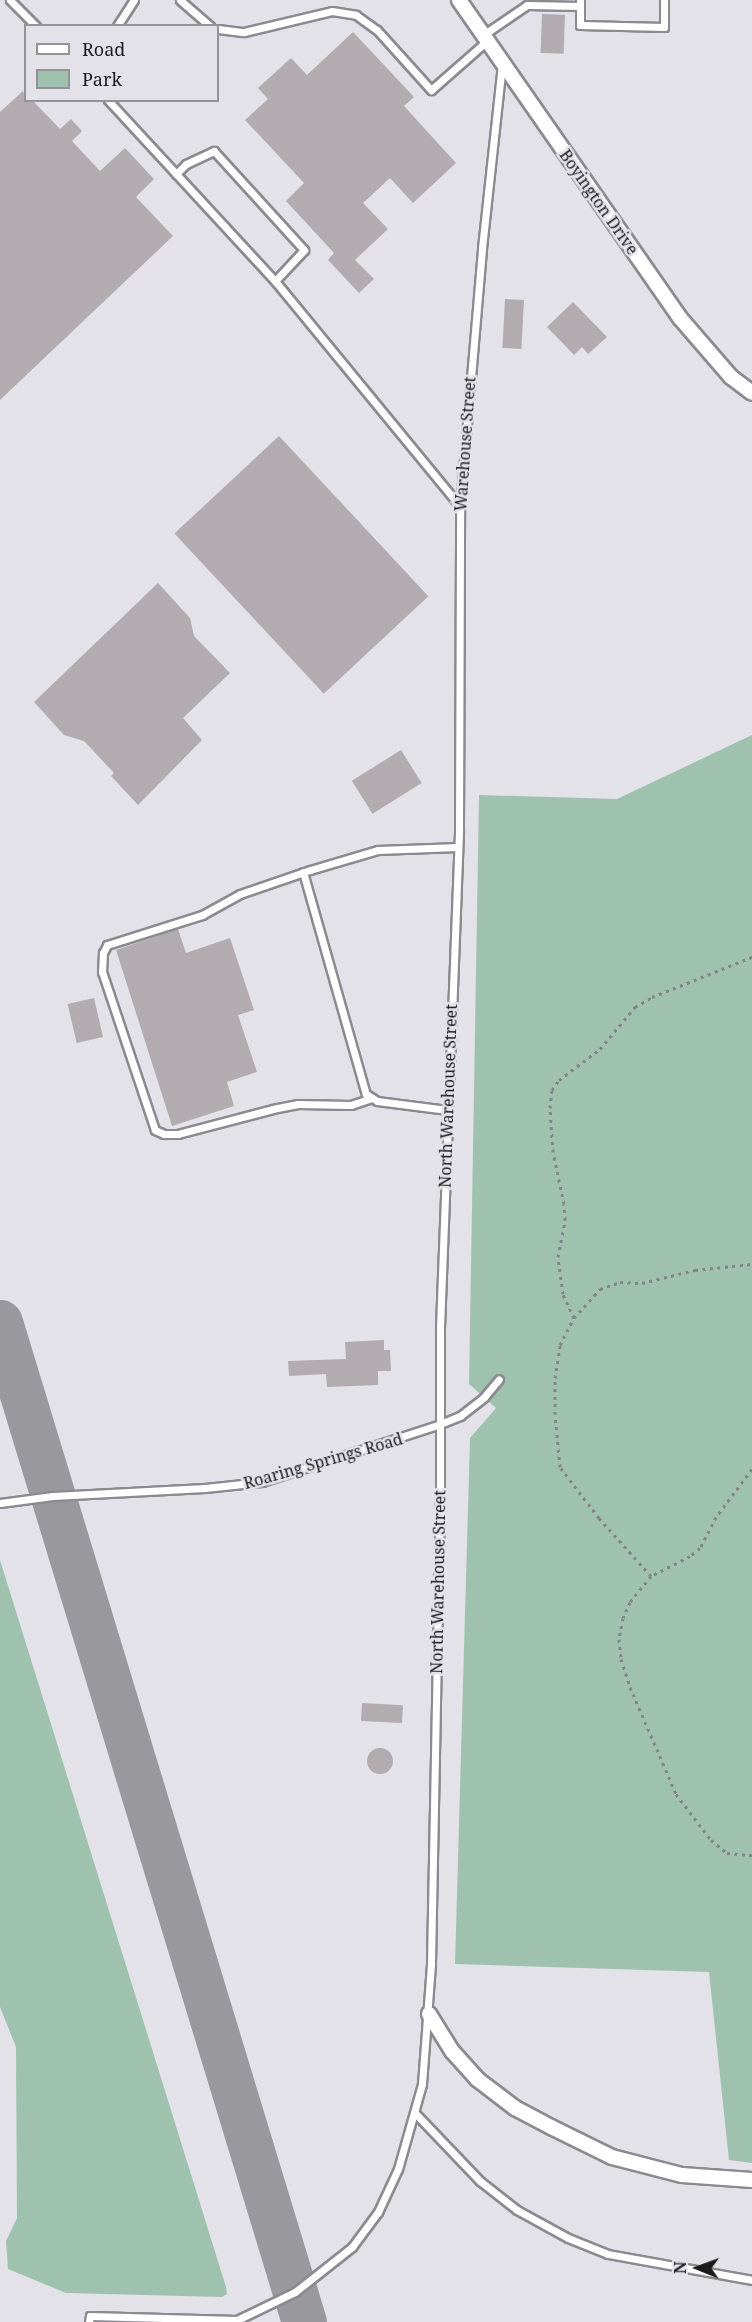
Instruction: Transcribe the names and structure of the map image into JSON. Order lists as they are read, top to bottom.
{
  "streets": {
    "street": ["Boyington Drive"],
    "lane": ["Warehouse Street", "North Warehouse Street", "Roaring Springs Road"]
  },
  "crossings": [
    ["Boyington Drive", "Warehouse Street"],
    ["Warehouse Street", "North Warehouse Street"],
    ["North Warehouse Street", "Roaring Springs Road"]
  ],
  "legend": ["Road", "Park"],
  "north": "left"
}
